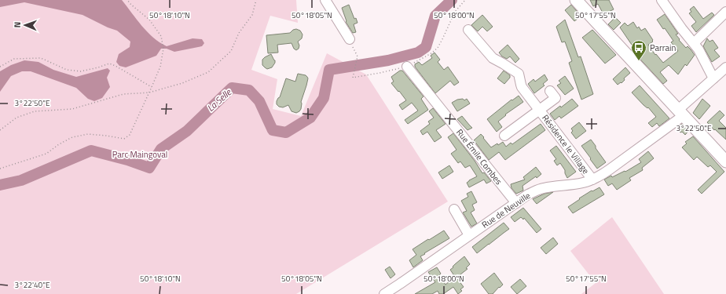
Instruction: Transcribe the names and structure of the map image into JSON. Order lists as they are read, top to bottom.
{
  "streets": {
    "street": ["Résidence le Village", "Rue Émile Combes", "Rue de Neuville"]
  },
  "crossings": [
    ["Résidence le Village", "Rue de Neuville"],
    ["Rue Émile Combes", "Rue de Neuville"]
  ],
  "water": ["La Selle"],
  "parks": ["Parc Maingoval"],
  "places": {
    "bus stop": ["Parrain"]
  },
  "north": "left",
  "coordinates": [
    "50°18'10\"N",
    "50°18'05\"N",
    "50°18'00\"N",
    "50°17'55\"N",
    "3°22'50\"E",
    "3°22'40\"E"
  ]
}
